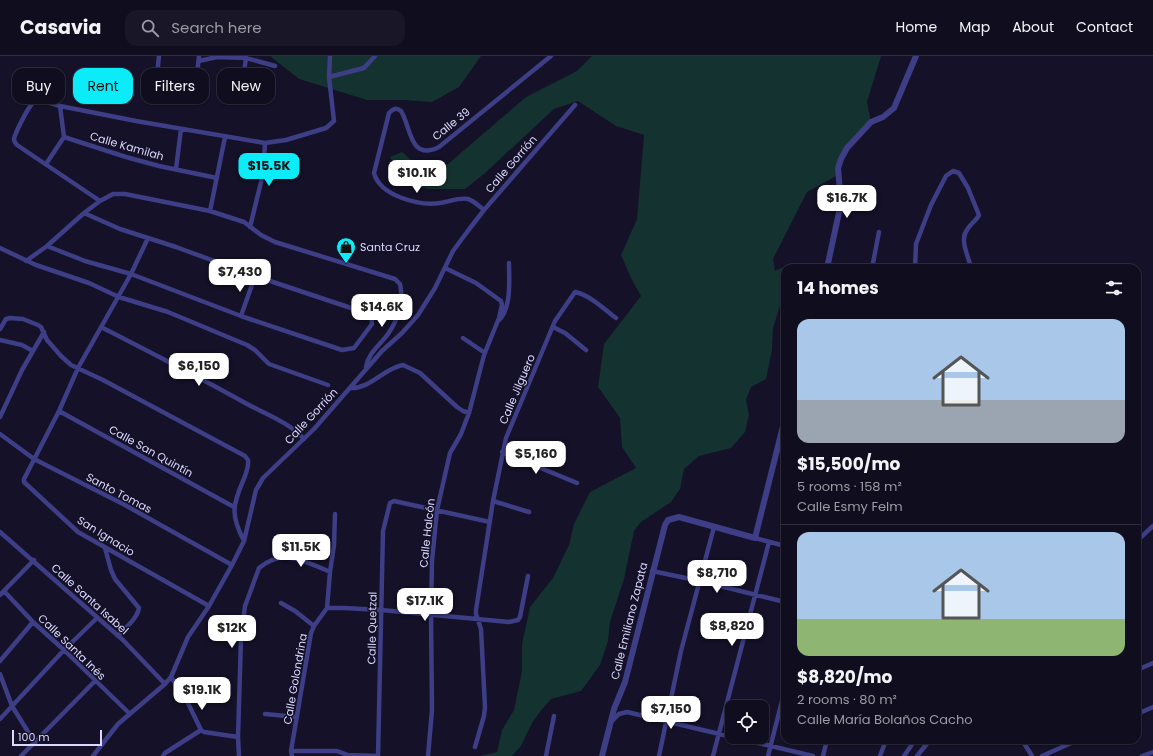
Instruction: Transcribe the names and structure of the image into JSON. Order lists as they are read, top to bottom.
{
  "streets": {
    "street": [
      "Calle 39",
      "Calle Kamilah",
      "Calle Gorrión",
      "Calle Jilguero",
      "Calle San Quintín",
      "Santo Tomas",
      "Calle Halcón",
      "San Ignacio",
      "Calle Santa Isabel",
      "Calle Emiliano Zapata",
      "Calle Quetzal",
      "Calle Santa Inés",
      "Calle Golondrina"
    ]
  },
  "crossings": [
    ["Calle 39", "Calle Gorrión"],
    ["Calle Gorrión", "Santo Tomas"],
    ["Calle Gorrión", "Calle Halcón"],
    ["Calle Gorrión", "San Ignacio"],
    ["Calle Gorrión", "Calle Santa Isabel"],
    ["Calle Gorrión", "Calle Santa Inés"],
    ["Calle San Quintín", "San Ignacio"],
    ["Santo Tomas", "San Ignacio"],
    ["Calle Halcón", "Calle Quetzal"]
  ],
  "places": {
    "shop": ["Santa Cruz"]
  },
  "scale_bar": "100 m",
  "page": {
    "header": "Casavia",
    "search": "Search here",
    "nav": [
      "Home",
      "Map",
      "About",
      "Contact"
    ],
    "chip": [
      "Buy",
      "Rent",
      "Filters",
      "New"
    ],
    "price": [
      "$15.5K",
      "$10.1K",
      "$16.7K",
      "$7,430",
      "$14.6K",
      "$6,150",
      "$5,160",
      "$11.5K",
      "$8,710",
      "$17.1K",
      "$8,820",
      "$12K",
      "$19.1K",
      "$7,150"
    ],
    "heading": "14 homes",
    "list": [
      {
        "name": "$15,500/mo",
        "note": "5 rooms · 158 m² · Calle Esmy Felm"
      },
      {
        "name": "$8,820/mo",
        "note": "2 rooms · 80 m² · Calle María Bolaños Cacho"
      }
    ],
    "scale": "100 m"
  }
}
